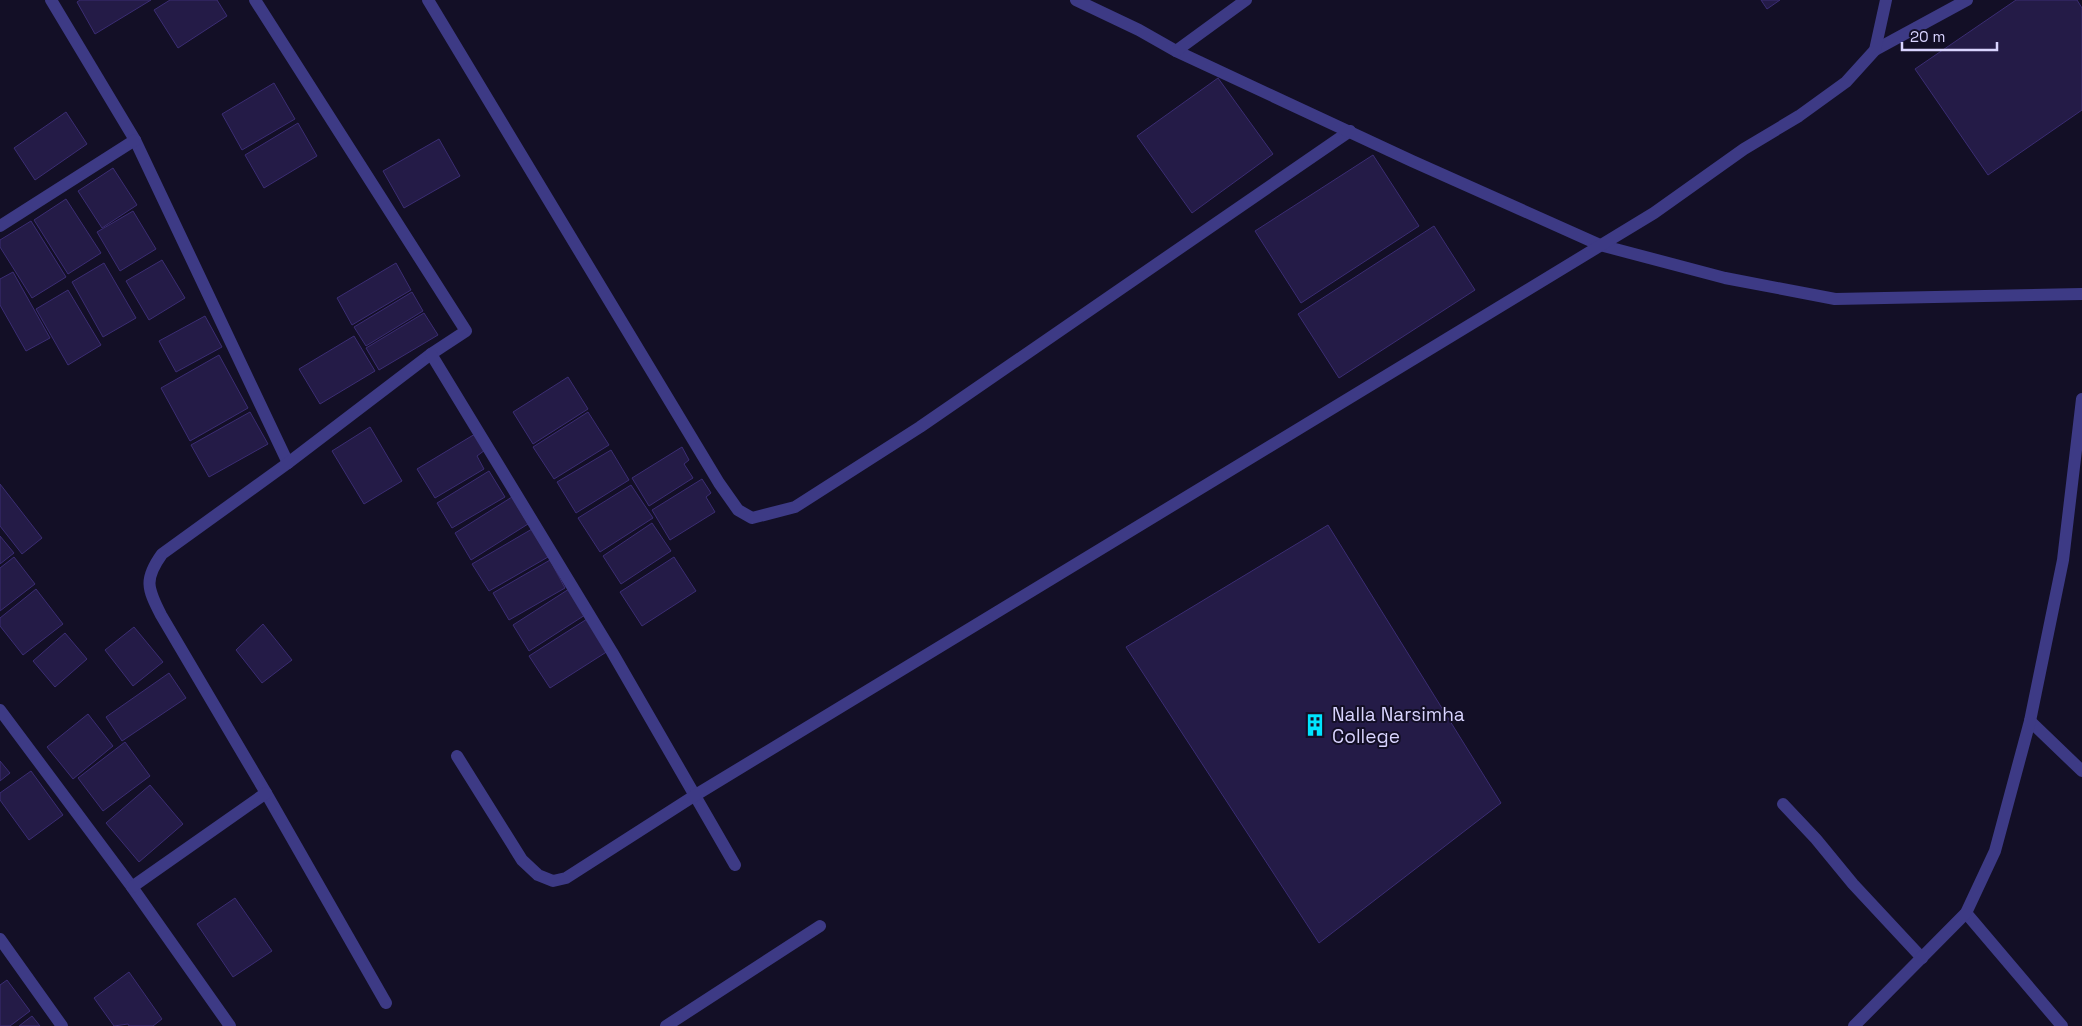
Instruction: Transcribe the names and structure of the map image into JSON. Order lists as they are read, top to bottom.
{
  "places": {
    "building": ["Nalla Narsimha College"]
  },
  "scale_bar": "20 m"
}
